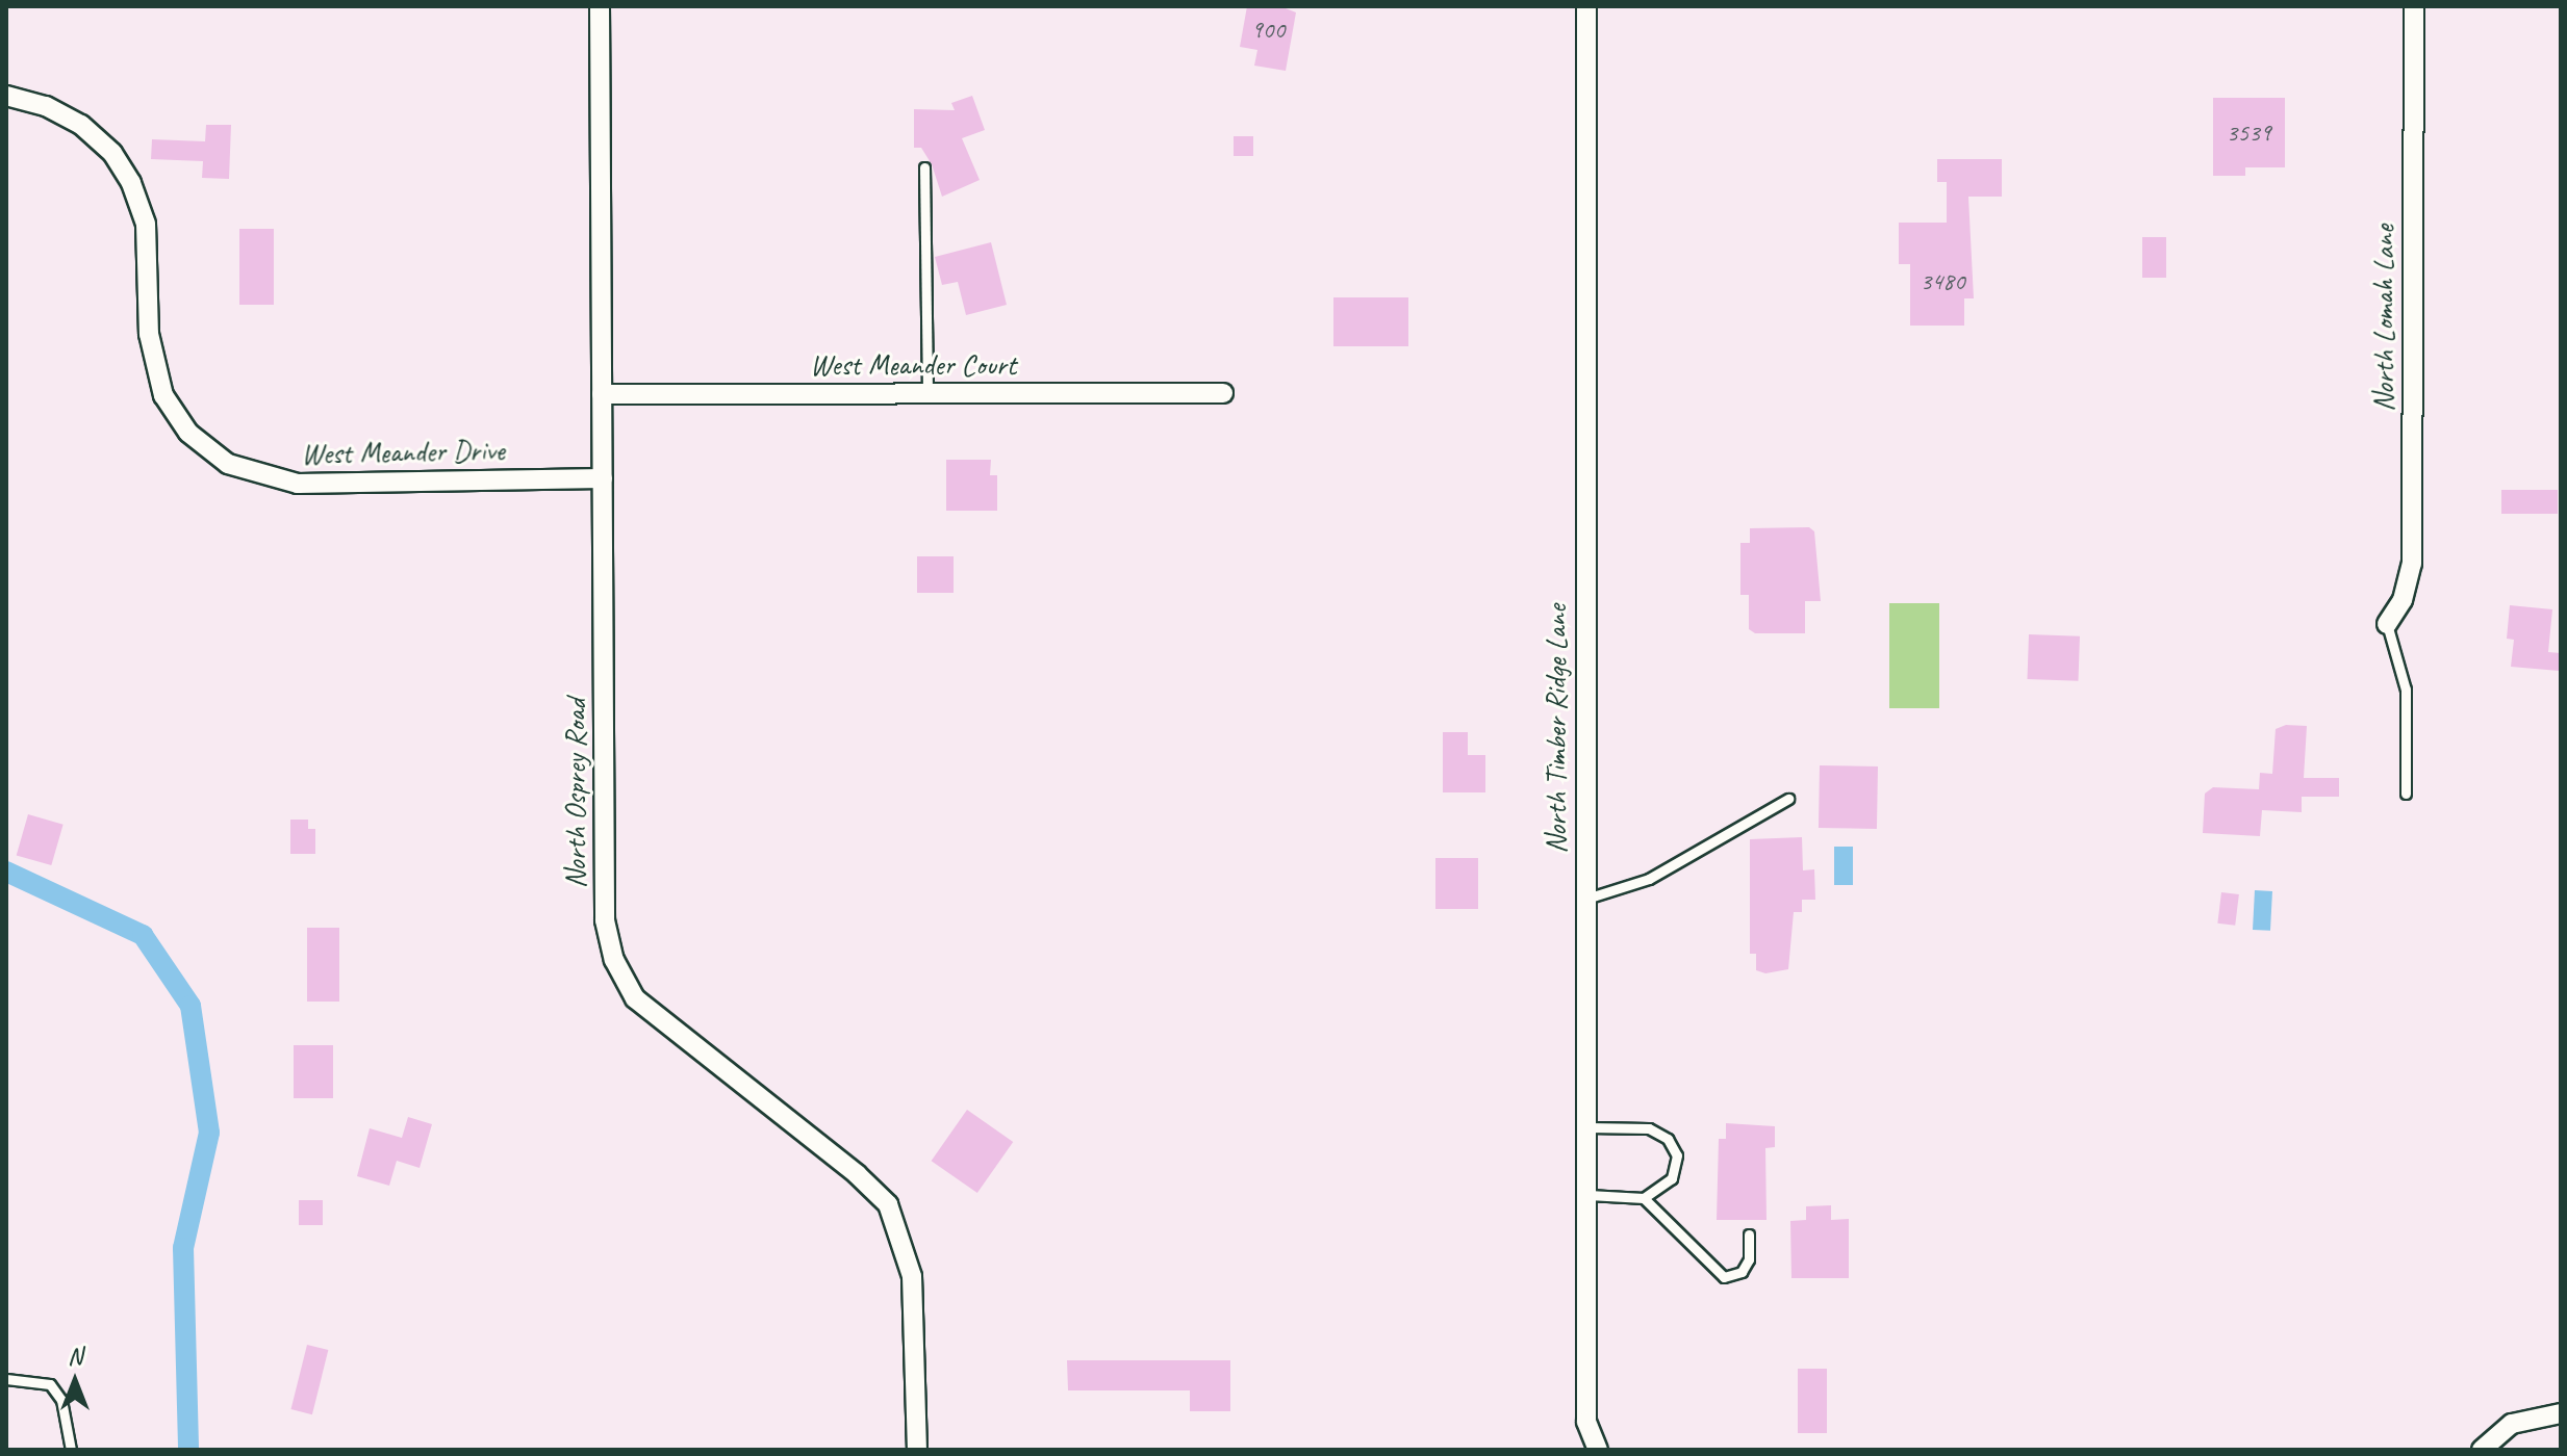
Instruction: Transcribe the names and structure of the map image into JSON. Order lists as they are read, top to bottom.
{
  "streets": {
    "street": [
      "North Lomah Lane",
      "West Meander Court",
      "West Meander Drive",
      "North Timber Ridge Lane",
      "North Osprey Road"
    ]
  },
  "crossings": [
    ["West Meander Court", "North Osprey Road"],
    ["West Meander Drive", "North Osprey Road"]
  ],
  "house_numbers": ["900", "3539", "3480"],
  "north": "top"
}
